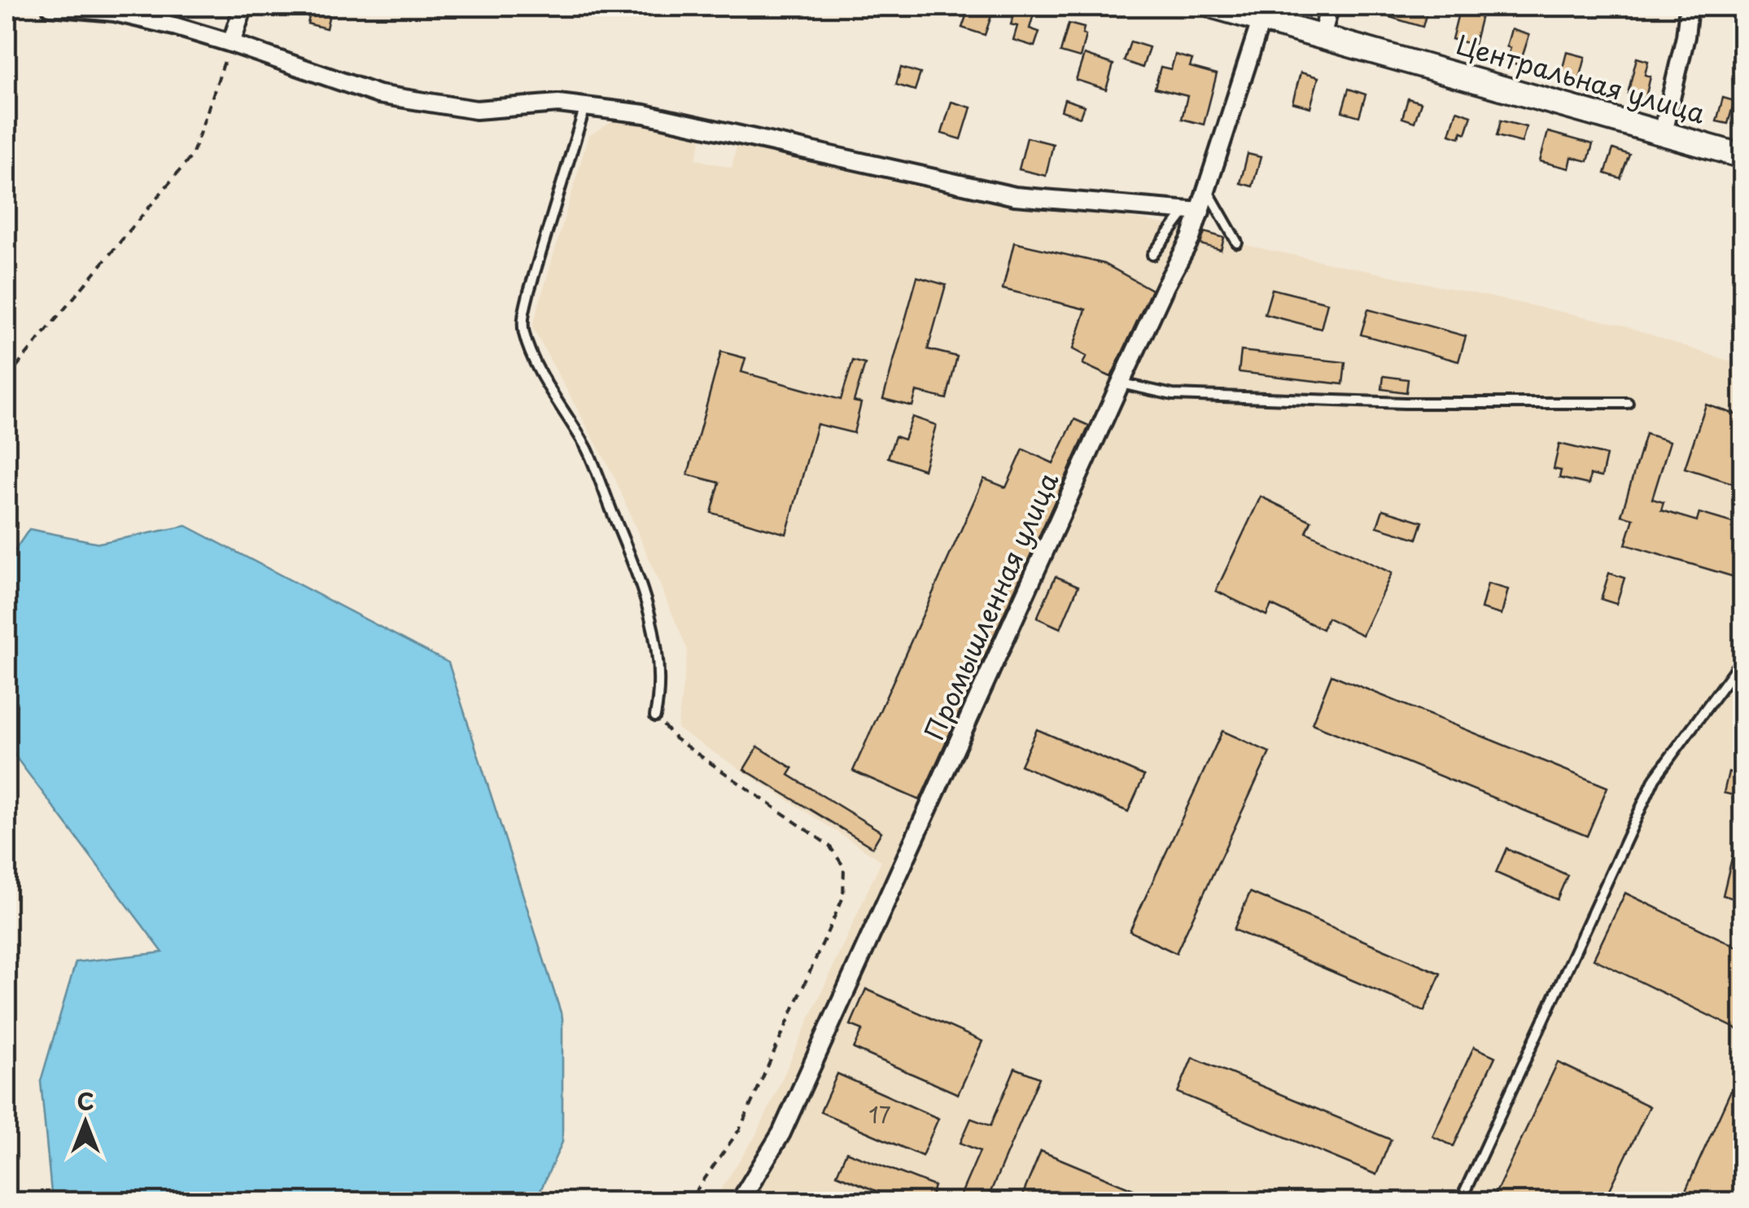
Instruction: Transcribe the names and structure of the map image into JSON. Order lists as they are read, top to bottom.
{
  "streets": {
    "main road": ["Центральная улица"],
    "street": ["Промышленная улица"]
  },
  "crossings": [
    ["Центральная улица", "Промышленная улица"]
  ],
  "house_numbers": ["17"],
  "north": "top"
}
